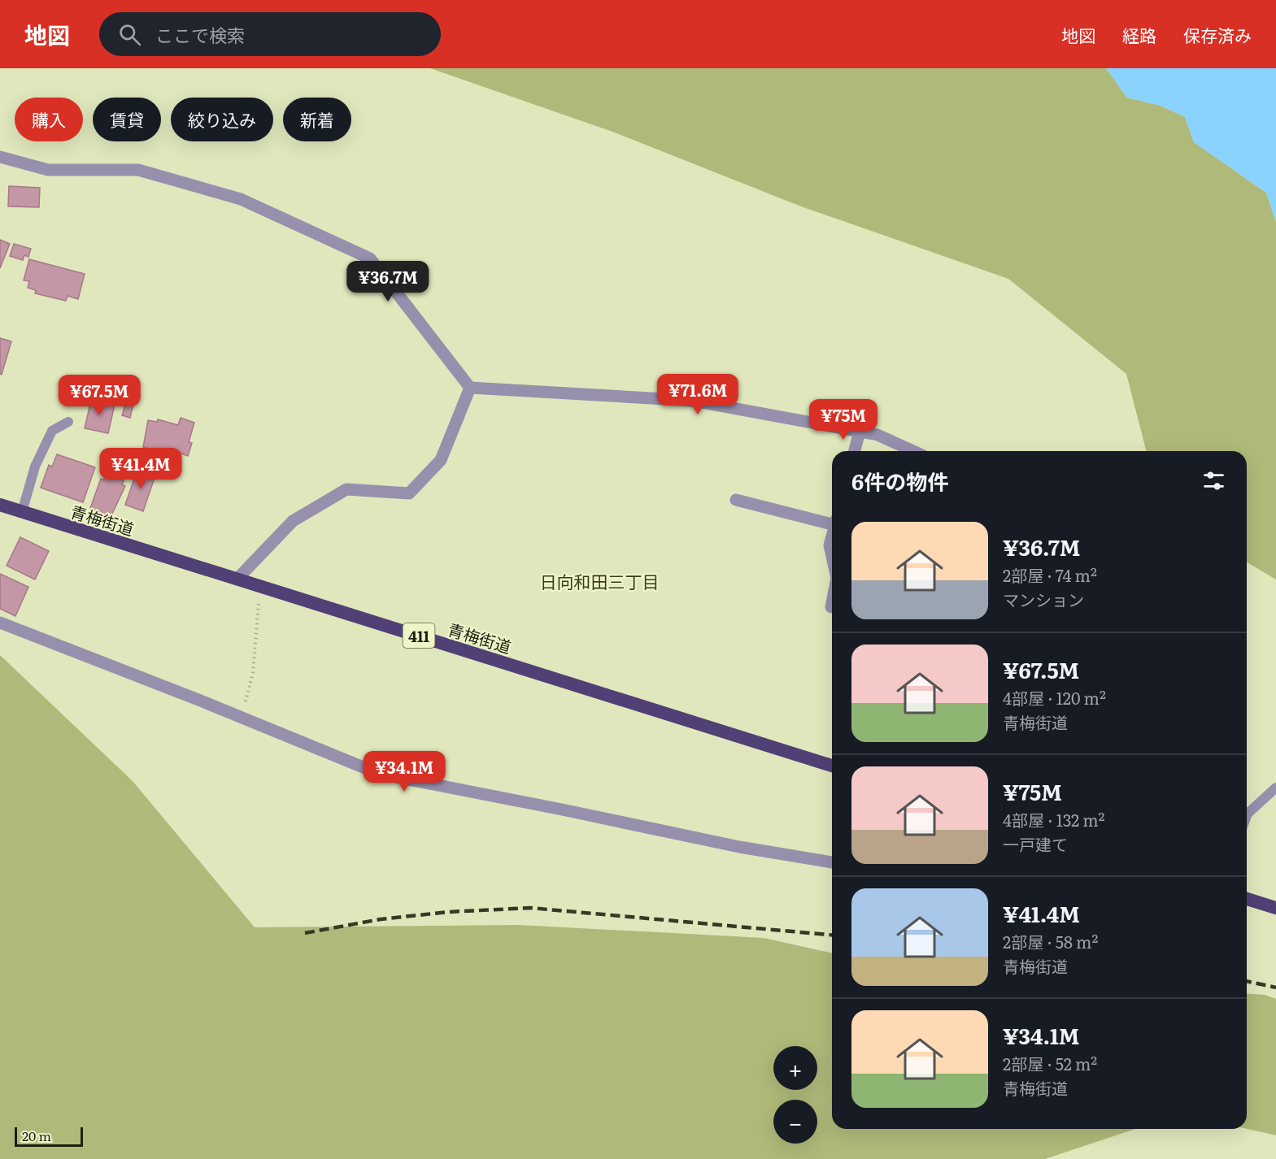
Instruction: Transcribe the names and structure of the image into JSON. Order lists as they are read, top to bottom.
{
  "streets": {
    "highway": ["青梅街道", "411"]
  },
  "districts": ["日向和田三丁目"],
  "scale_bar": "20 m",
  "page": {
    "header": "地図",
    "search": "ここで検索",
    "nav": ["地図", "経路", "保存済み"],
    "chip": [
      "購入",
      "賃貸",
      "絞り込み",
      "新着"
    ],
    "price": [
      "¥36.7M",
      "¥71.6M",
      "¥67.5M",
      "¥75M",
      "¥41.4M",
      "¥34.1M"
    ],
    "heading": "6件の物件",
    "list": [
      {
        "name": "¥36.7M",
        "note": "2部屋 · 74 m² · マンション"
      },
      {
        "name": "¥67.5M",
        "note": "4部屋 · 120 m² · 青梅街道"
      },
      {
        "name": "¥75M",
        "note": "4部屋 · 132 m² · 一戸建て"
      },
      {
        "name": "¥41.4M",
        "note": "2部屋 · 58 m² · 青梅街道"
      },
      {
        "name": "¥34.1M",
        "note": "2部屋 · 52 m² · 青梅街道"
      }
    ],
    "map_buttons": ["+", "−"],
    "scale": "20 m"
  }
}
